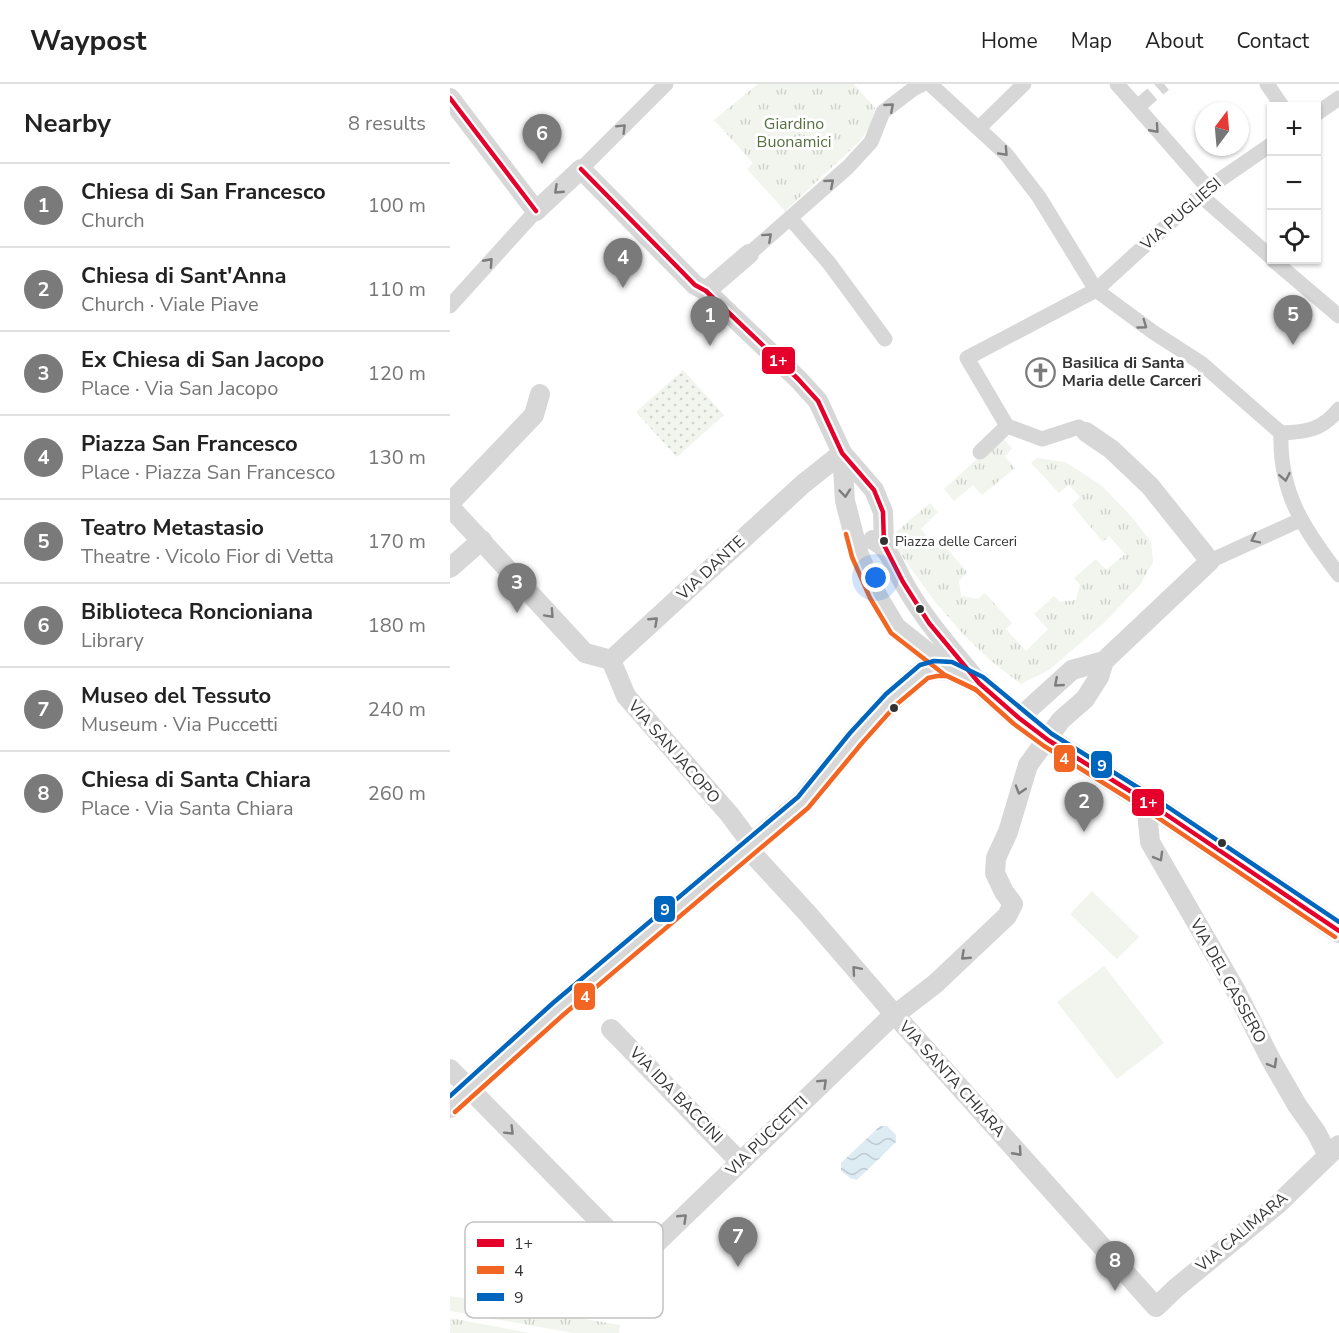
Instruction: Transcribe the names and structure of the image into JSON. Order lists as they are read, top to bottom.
{
  "streets": {
    "street": [
      "VIA PUGLIESI",
      "VIA DANTE",
      "VIA SAN JACOPO",
      "VIA DEL CASSERO",
      "VIA SANTA CHIARA",
      "VIA IDA BACCINI",
      "VIA PUCCETTI",
      "VIA CALIMARA"
    ]
  },
  "crossings": [
    ["VIA DANTE", "VIA SAN JACOPO"],
    ["VIA SAN JACOPO", "VIA SANTA CHIARA"],
    ["VIA DEL CASSERO", "VIA CALIMARA"],
    ["VIA SANTA CHIARA", "VIA PUCCETTI"],
    ["VIA SANTA CHIARA", "VIA CALIMARA"],
    ["VIA IDA BACCINI", "VIA PUCCETTI"]
  ],
  "one_way": ["VIA DANTE", "VIA DEL CASSERO"],
  "parks": ["Giardino Buonamici"],
  "places": {
    "church": ["Basilica di Santa Maria delle Carceri"],
    "other": ["Piazza delle Carceri"]
  },
  "lines": ["transit line 1+", "transit line 4", "transit line 9"],
  "legend": ["1+", "4", "9"],
  "north": "top",
  "page": {
    "header": "Waypost",
    "nav": [
      "Home",
      "Map",
      "About",
      "Contact"
    ],
    "heading": ["Nearby", "8 results"],
    "map_buttons": ["+", "−"],
    "pins": [
      "6",
      "4",
      "5",
      "1",
      "3",
      "2",
      "7",
      "8"
    ],
    "list": [
      {
        "mark": "1",
        "name": "Chiesa di San Francesco",
        "note": "Church",
        "value": "100 m"
      },
      {
        "mark": "2",
        "name": "Chiesa di Sant'Anna",
        "note": "Church · Viale Piave",
        "value": "110 m"
      },
      {
        "mark": "3",
        "name": "Ex Chiesa di San Jacopo",
        "note": "Place · Via San Jacopo",
        "value": "120 m"
      },
      {
        "mark": "4",
        "name": "Piazza San Francesco",
        "note": "Place · Piazza San Francesco",
        "value": "130 m"
      },
      {
        "mark": "5",
        "name": "Teatro Metastasio",
        "note": "Theatre · Vicolo Fior di Vetta",
        "value": "170 m"
      },
      {
        "mark": "6",
        "name": "Biblioteca Roncioniana",
        "note": "Library",
        "value": "180 m"
      },
      {
        "mark": "7",
        "name": "Museo del Tessuto",
        "note": "Museum · Via Puccetti",
        "value": "240 m"
      },
      {
        "mark": "8",
        "name": "Chiesa di Santa Chiara",
        "note": "Place · Via Santa Chiara",
        "value": "260 m"
      }
    ]
  }
}
